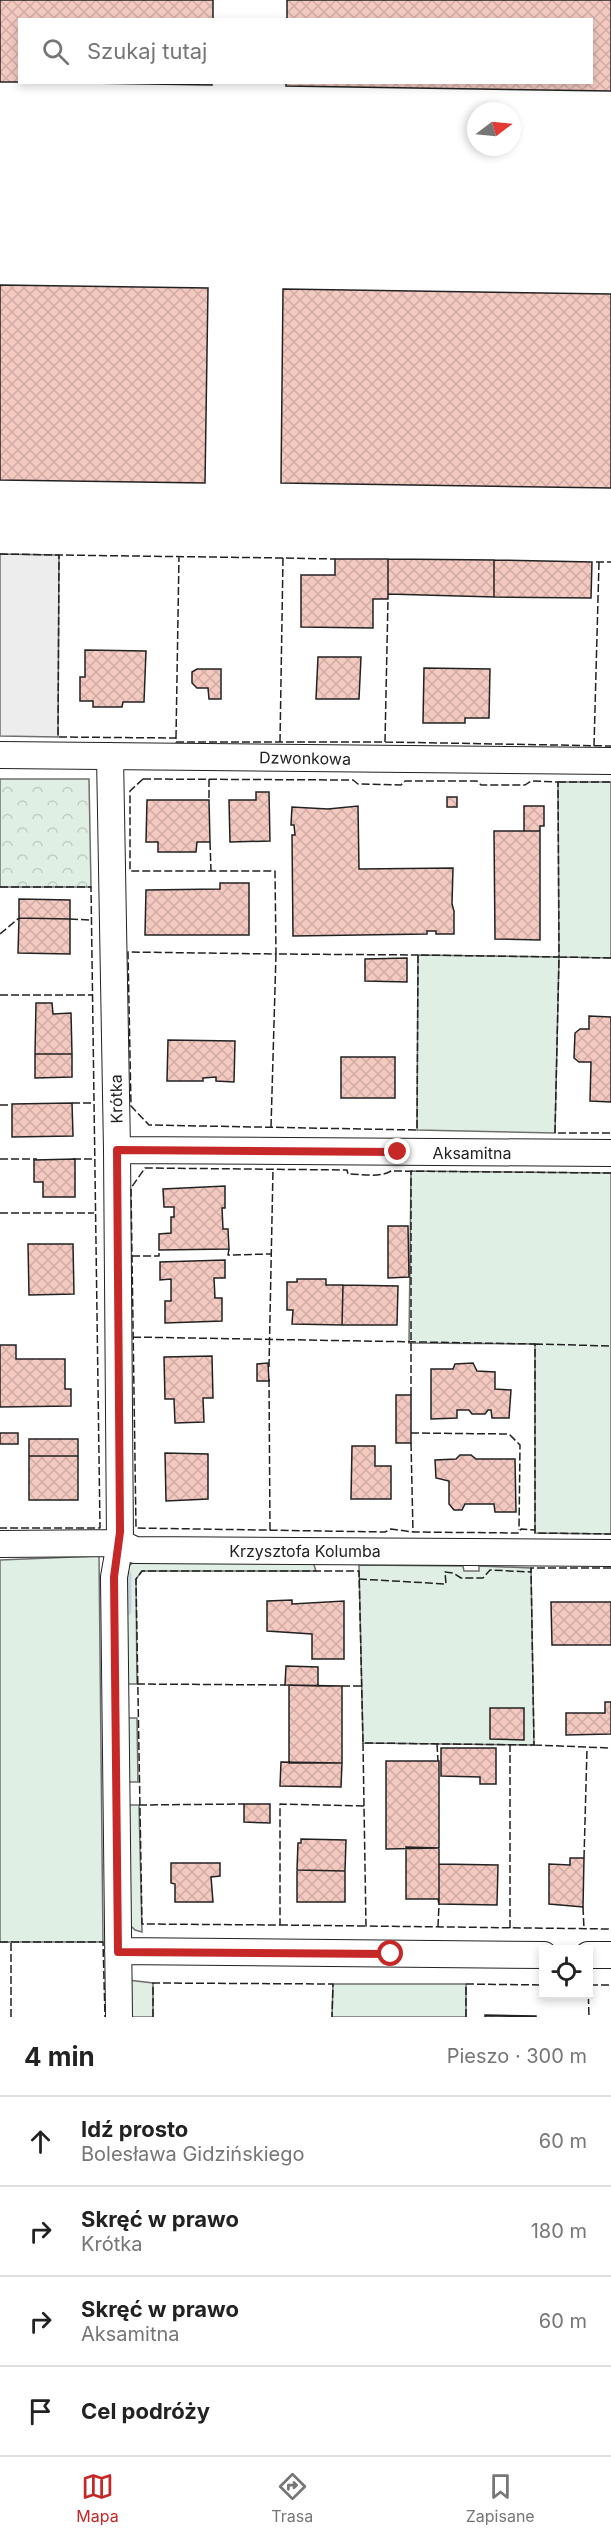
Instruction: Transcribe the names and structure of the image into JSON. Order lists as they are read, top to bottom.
{
  "streets": {
    "street": [
      "Dzwonkowa",
      "Krótka",
      "Aksamitna",
      "Krzysztofa Kolumba"
    ]
  },
  "crossings": [
    ["Dzwonkowa", "Krótka"],
    ["Krótka", "Aksamitna"],
    ["Krótka", "Krzysztofa Kolumba"]
  ],
  "north": "right",
  "page": {
    "search": "Szukaj tutaj",
    "heading": ["4 min", "Pieszo · 300 m"],
    "list": [
      ["Idź prosto", "Bolesława Gidzińskiego", "60 m"],
      ["Skręć w prawo", "Krótka", "180 m"],
      ["Skręć w prawo", "Aksamitna", "60 m"],
      "Cel podróży"
    ],
    "nav": ["Mapa", "Trasa", "Zapisane"]
  }
}
